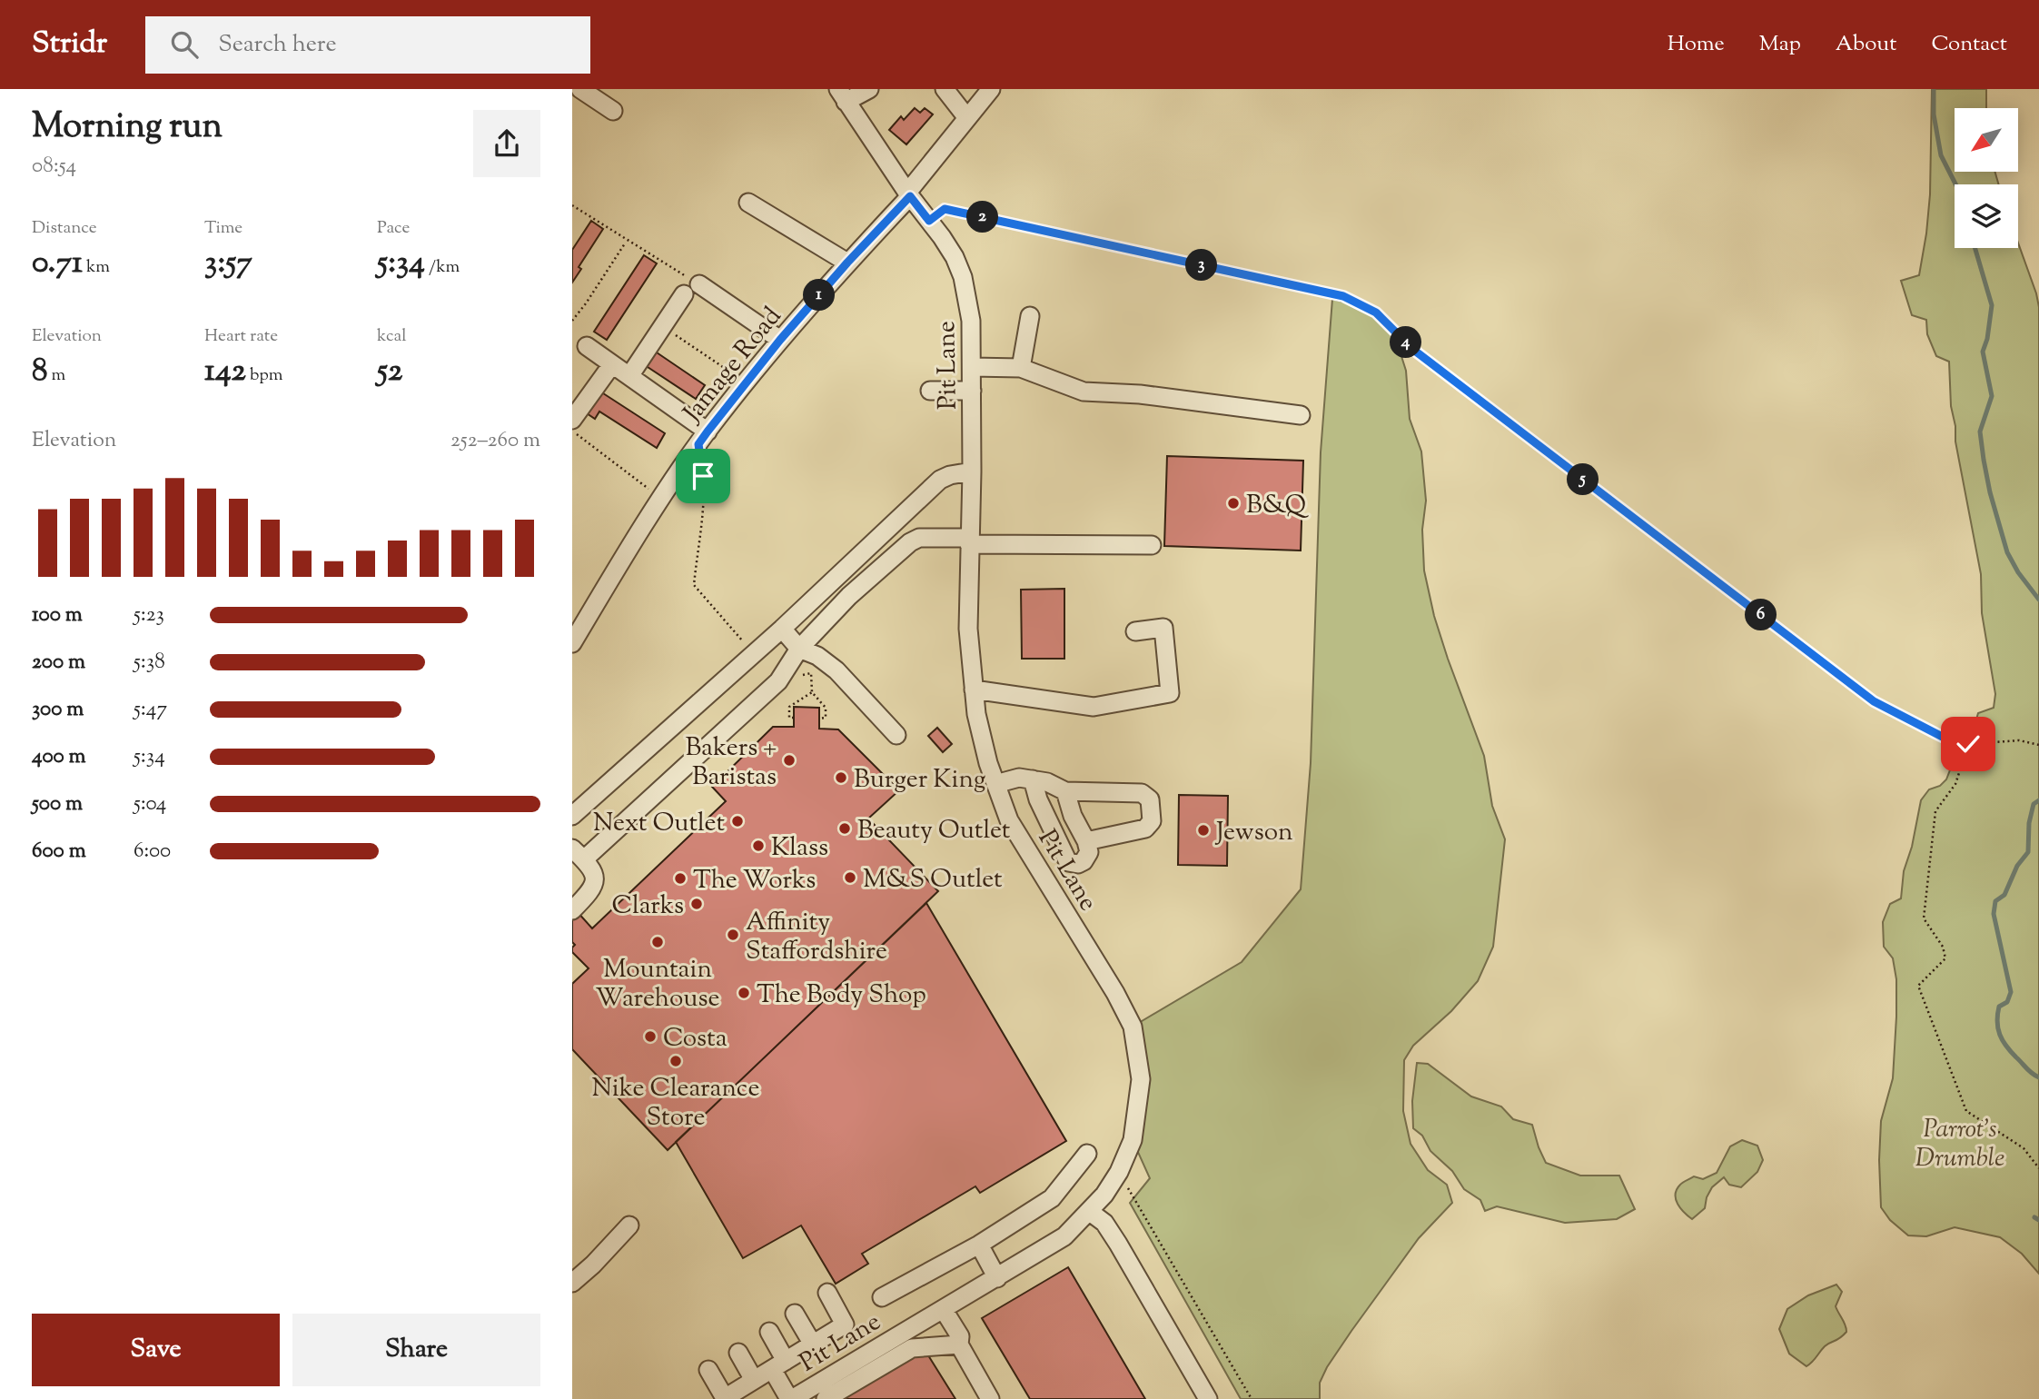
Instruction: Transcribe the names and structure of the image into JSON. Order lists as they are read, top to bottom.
{
  "streets": {
    "street": ["Jamage Road", "Pit Lane"]
  },
  "crossings": [
    ["Jamage Road", "Pit Lane"]
  ],
  "parks": ["Parrot's Drumble"],
  "places": [
    "B&Q",
    "Bakers + Baristas",
    "Burger King",
    "Next Outlet",
    "Beauty Outlet",
    "Jewson",
    "Klass",
    "M&S Outlet",
    "The Works",
    "Clarks",
    "Affinity Staffordshire",
    "Mountain Warehouse",
    "The Body Shop",
    "Costa",
    "Nike Clearance Store"
  ],
  "north": "bottom left",
  "page": {
    "header": "Stridr",
    "search": "Search here",
    "nav": [
      "Home",
      "Map",
      "About",
      "Contact"
    ],
    "heading": ["Morning run", "08:54"],
    "stats": [
      ["Distance", "0.71 km"],
      ["Time", "3:57"],
      ["Pace", "5:34 /km"],
      ["Elevation", "8 m"],
      ["Heart rate", "142 bpm"],
      ["kcal", "52"]
    ],
    "pins": [
      "2",
      "3",
      "1",
      "4",
      "5",
      "6"
    ],
    "chart": ["Elevation", "252–260 m"],
    "list": [
      {
        "name": "100 m",
        "note": "5:23"
      },
      {
        "name": "200 m",
        "note": "5:38"
      },
      {
        "name": "300 m",
        "note": "5:47"
      },
      {
        "name": "400 m",
        "note": "5:34"
      },
      {
        "name": "500 m",
        "note": "5:04"
      },
      {
        "name": "600 m",
        "note": "6:00"
      }
    ],
    "buttons": ["Save", "Share"]
  }
}
